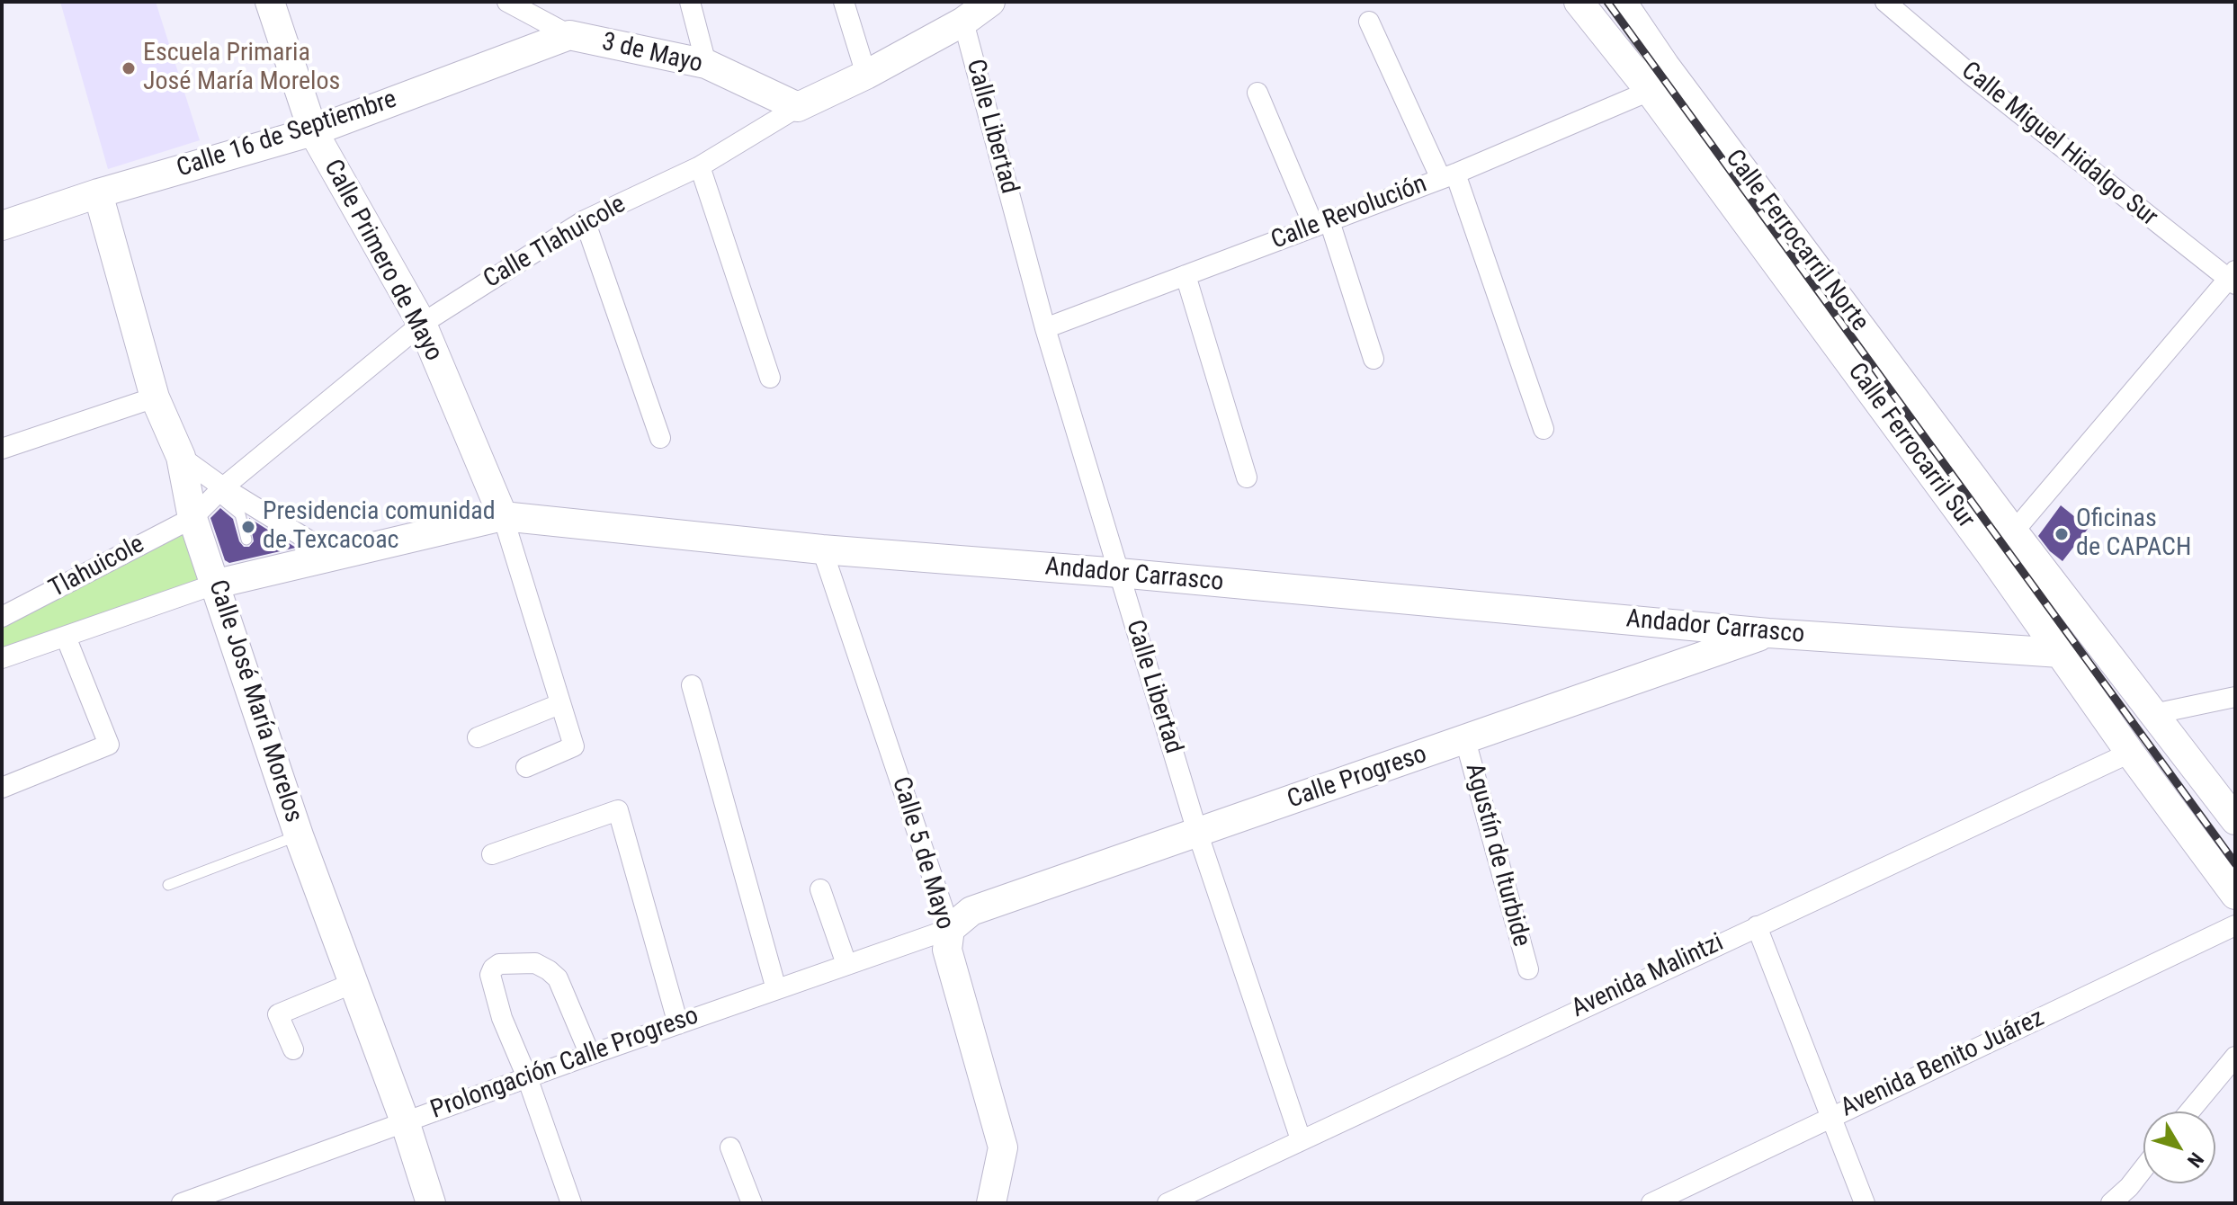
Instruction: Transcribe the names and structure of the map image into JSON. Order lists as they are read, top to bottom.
{
  "streets": {
    "main road": [
      "3 de Mayo",
      "Calle 16 de Septiembre",
      "Calle Ferrocarril Norte",
      "Calle Tlahuicole",
      "Calle Primero de Mayo",
      "Calle Ferrocarril Sur",
      "Andador Carrasco",
      "Calle José María Morelos",
      "Calle Progreso",
      "Calle 5 de Mayo"
    ],
    "street": [
      "Calle Libertad",
      "Calle Miguel Hidalgo Sur",
      "Calle Revolución",
      "Tlahuicole",
      "Agustín de Iturbide",
      "Avenida Malintzi",
      "Prolongación Calle Progreso",
      "Avenida Benito Juárez"
    ]
  },
  "crossings": [
    ["3 de Mayo", "Calle 16 de Septiembre"],
    ["3 de Mayo", "Calle Tlahuicole"],
    ["Calle Libertad", "Calle Revolución"],
    ["Calle Libertad", "Calle Tlahuicole"],
    ["Calle Libertad", "Andador Carrasco"],
    ["Calle Libertad", "Calle Progreso"],
    ["Calle Libertad", "Avenida Malintzi"],
    ["Calle 16 de Septiembre", "Calle Primero de Mayo"],
    ["Calle 16 de Septiembre", "Calle José María Morelos"],
    ["Calle Revolución", "Calle Ferrocarril Sur"],
    ["Calle Tlahuicole", "Calle Primero de Mayo"],
    ["Calle Tlahuicole", "Tlahuicole"],
    ["Calle Tlahuicole", "Calle José María Morelos"],
    ["Calle Primero de Mayo", "Andador Carrasco"],
    ["Calle Ferrocarril Sur", "Andador Carrasco"],
    ["Calle Ferrocarril Sur", "Avenida Malintzi"],
    ["Tlahuicole", "Calle José María Morelos"],
    ["Andador Carrasco", "Calle José María Morelos"],
    ["Andador Carrasco", "Calle Progreso"],
    ["Andador Carrasco", "Calle 5 de Mayo"],
    ["Calle José María Morelos", "Prolongación Calle Progreso"],
    ["Calle Progreso", "Calle 5 de Mayo"],
    ["Calle Progreso", "Agustín de Iturbide"],
    ["Calle Progreso", "Prolongación Calle Progreso"],
    ["Calle 5 de Mayo", "Prolongación Calle Progreso"]
  ],
  "places": ["Escuela Primaria José María Morelos", "Presidencia comunidad de Texcacoac", "Oficinas de CAPACH"],
  "north": "bottom right"
}
